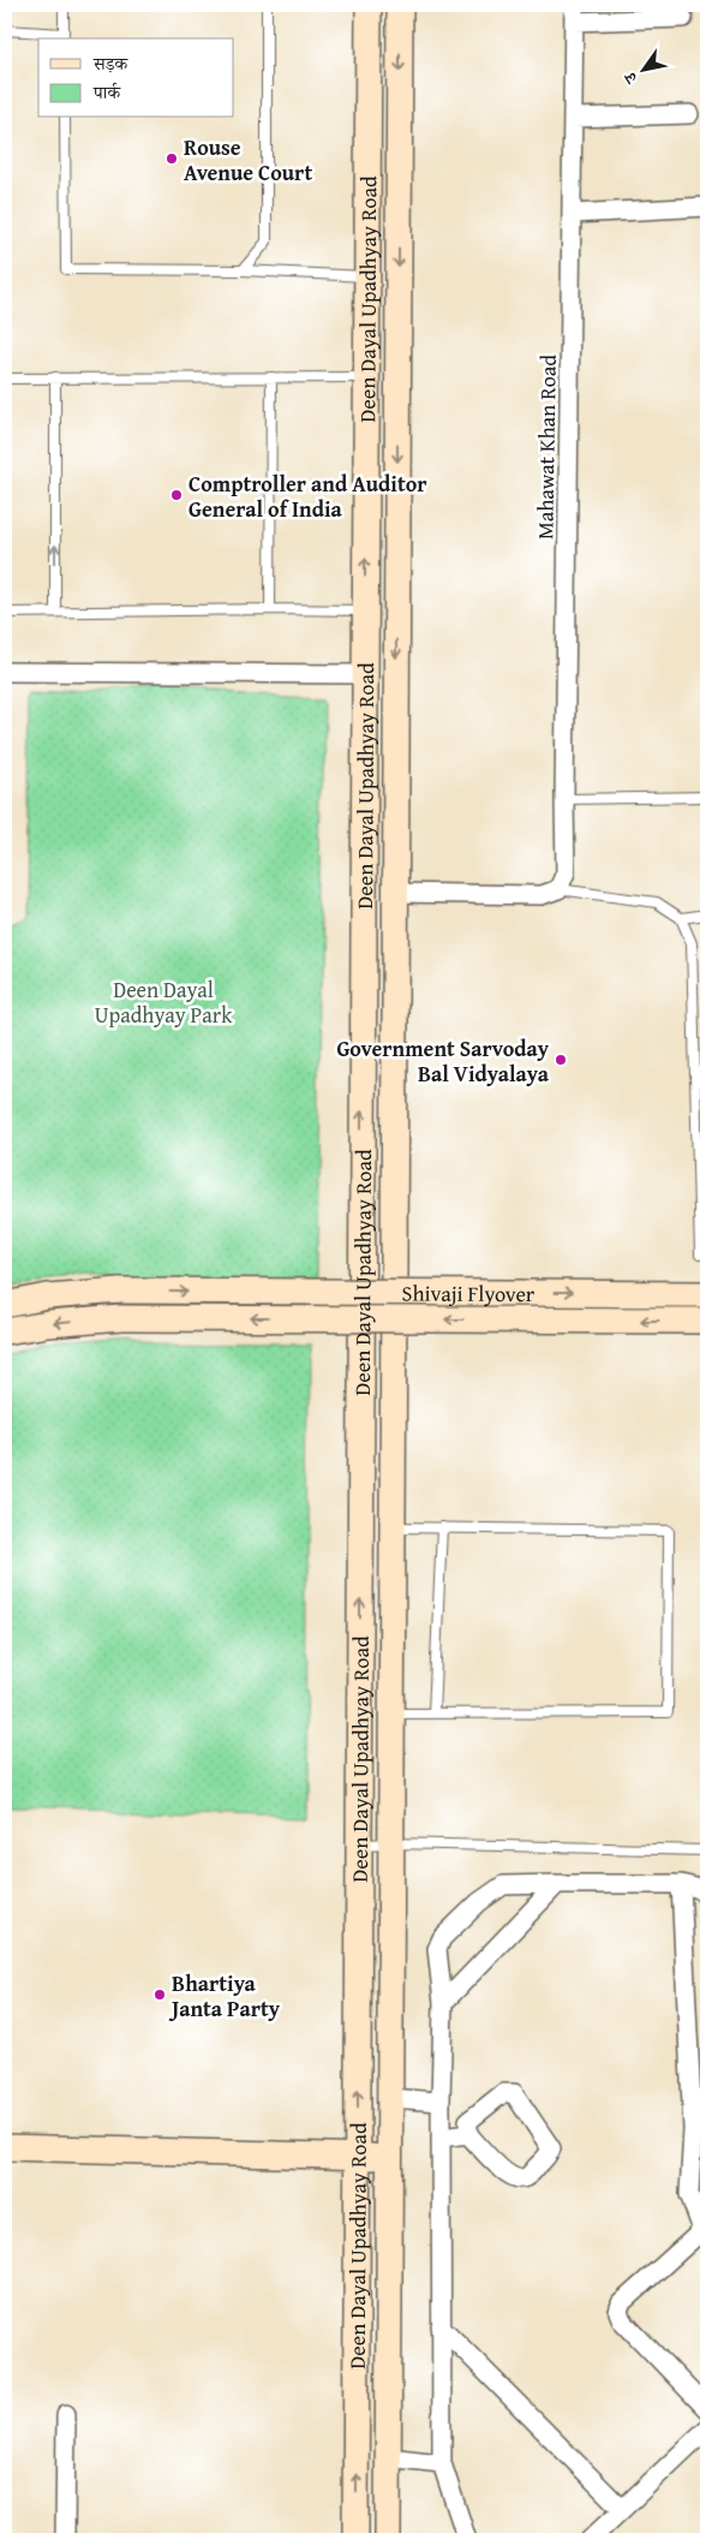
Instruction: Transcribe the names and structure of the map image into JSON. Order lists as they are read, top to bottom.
{
  "streets": {
    "main road": ["Deen Dayal Upadhyay Road", "Shivaji Flyover"],
    "street": ["Mahawat Khan Road"]
  },
  "parks": ["Deen Dayal Upadhyay Park"],
  "places": [
    "Rouse Avenue Court",
    "Comptroller and Auditor General of India",
    "Government Sarvoday Bal Vidyalaya",
    "Bhartiya Janta Party"
  ],
  "legend": ["सड़क", "पार्क"],
  "north": "bottom left"
}
